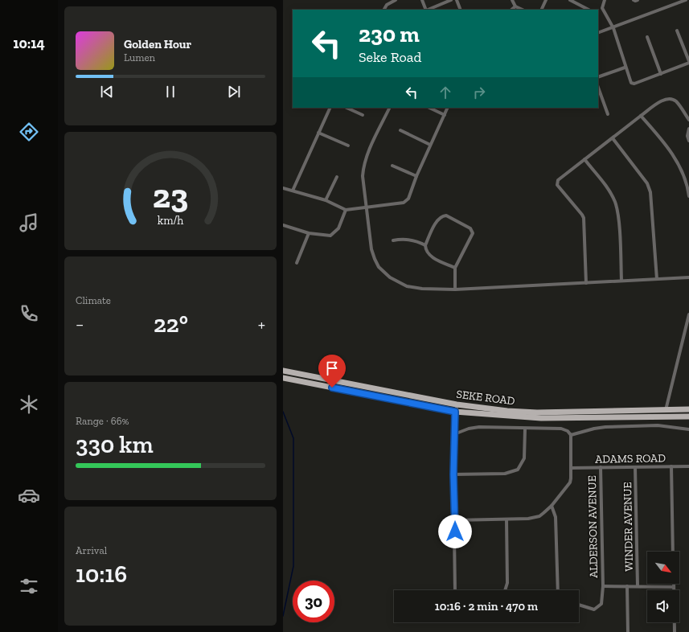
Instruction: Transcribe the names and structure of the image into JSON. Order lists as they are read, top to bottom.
{
  "streets": {
    "main road": ["SEKE ROAD"],
    "street": ["ADAMS ROAD", "ALDERSON AVENUE", "WINDER AVENUE"]
  },
  "crossings": [
    ["ADAMS ROAD", "ALDERSON AVENUE"],
    ["ADAMS ROAD", "WINDER AVENUE"]
  ],
  "north": "bottom right",
  "page": {
    "tabs": "10:14",
    "turn": ["230 m", "Seke Road"],
    "song": ["Golden Hour", "Lumen"],
    "tile": [
      "Climate",
      ["Range · 66%", "330 km"],
      ["Arrival", "10:16"]
    ],
    "heat": ["−", "22°", "+"],
    "limit": "30",
    "trip": "10:16 · 2 min · 470 m",
    "gauge": ["23", "km/h"]
  }
}
